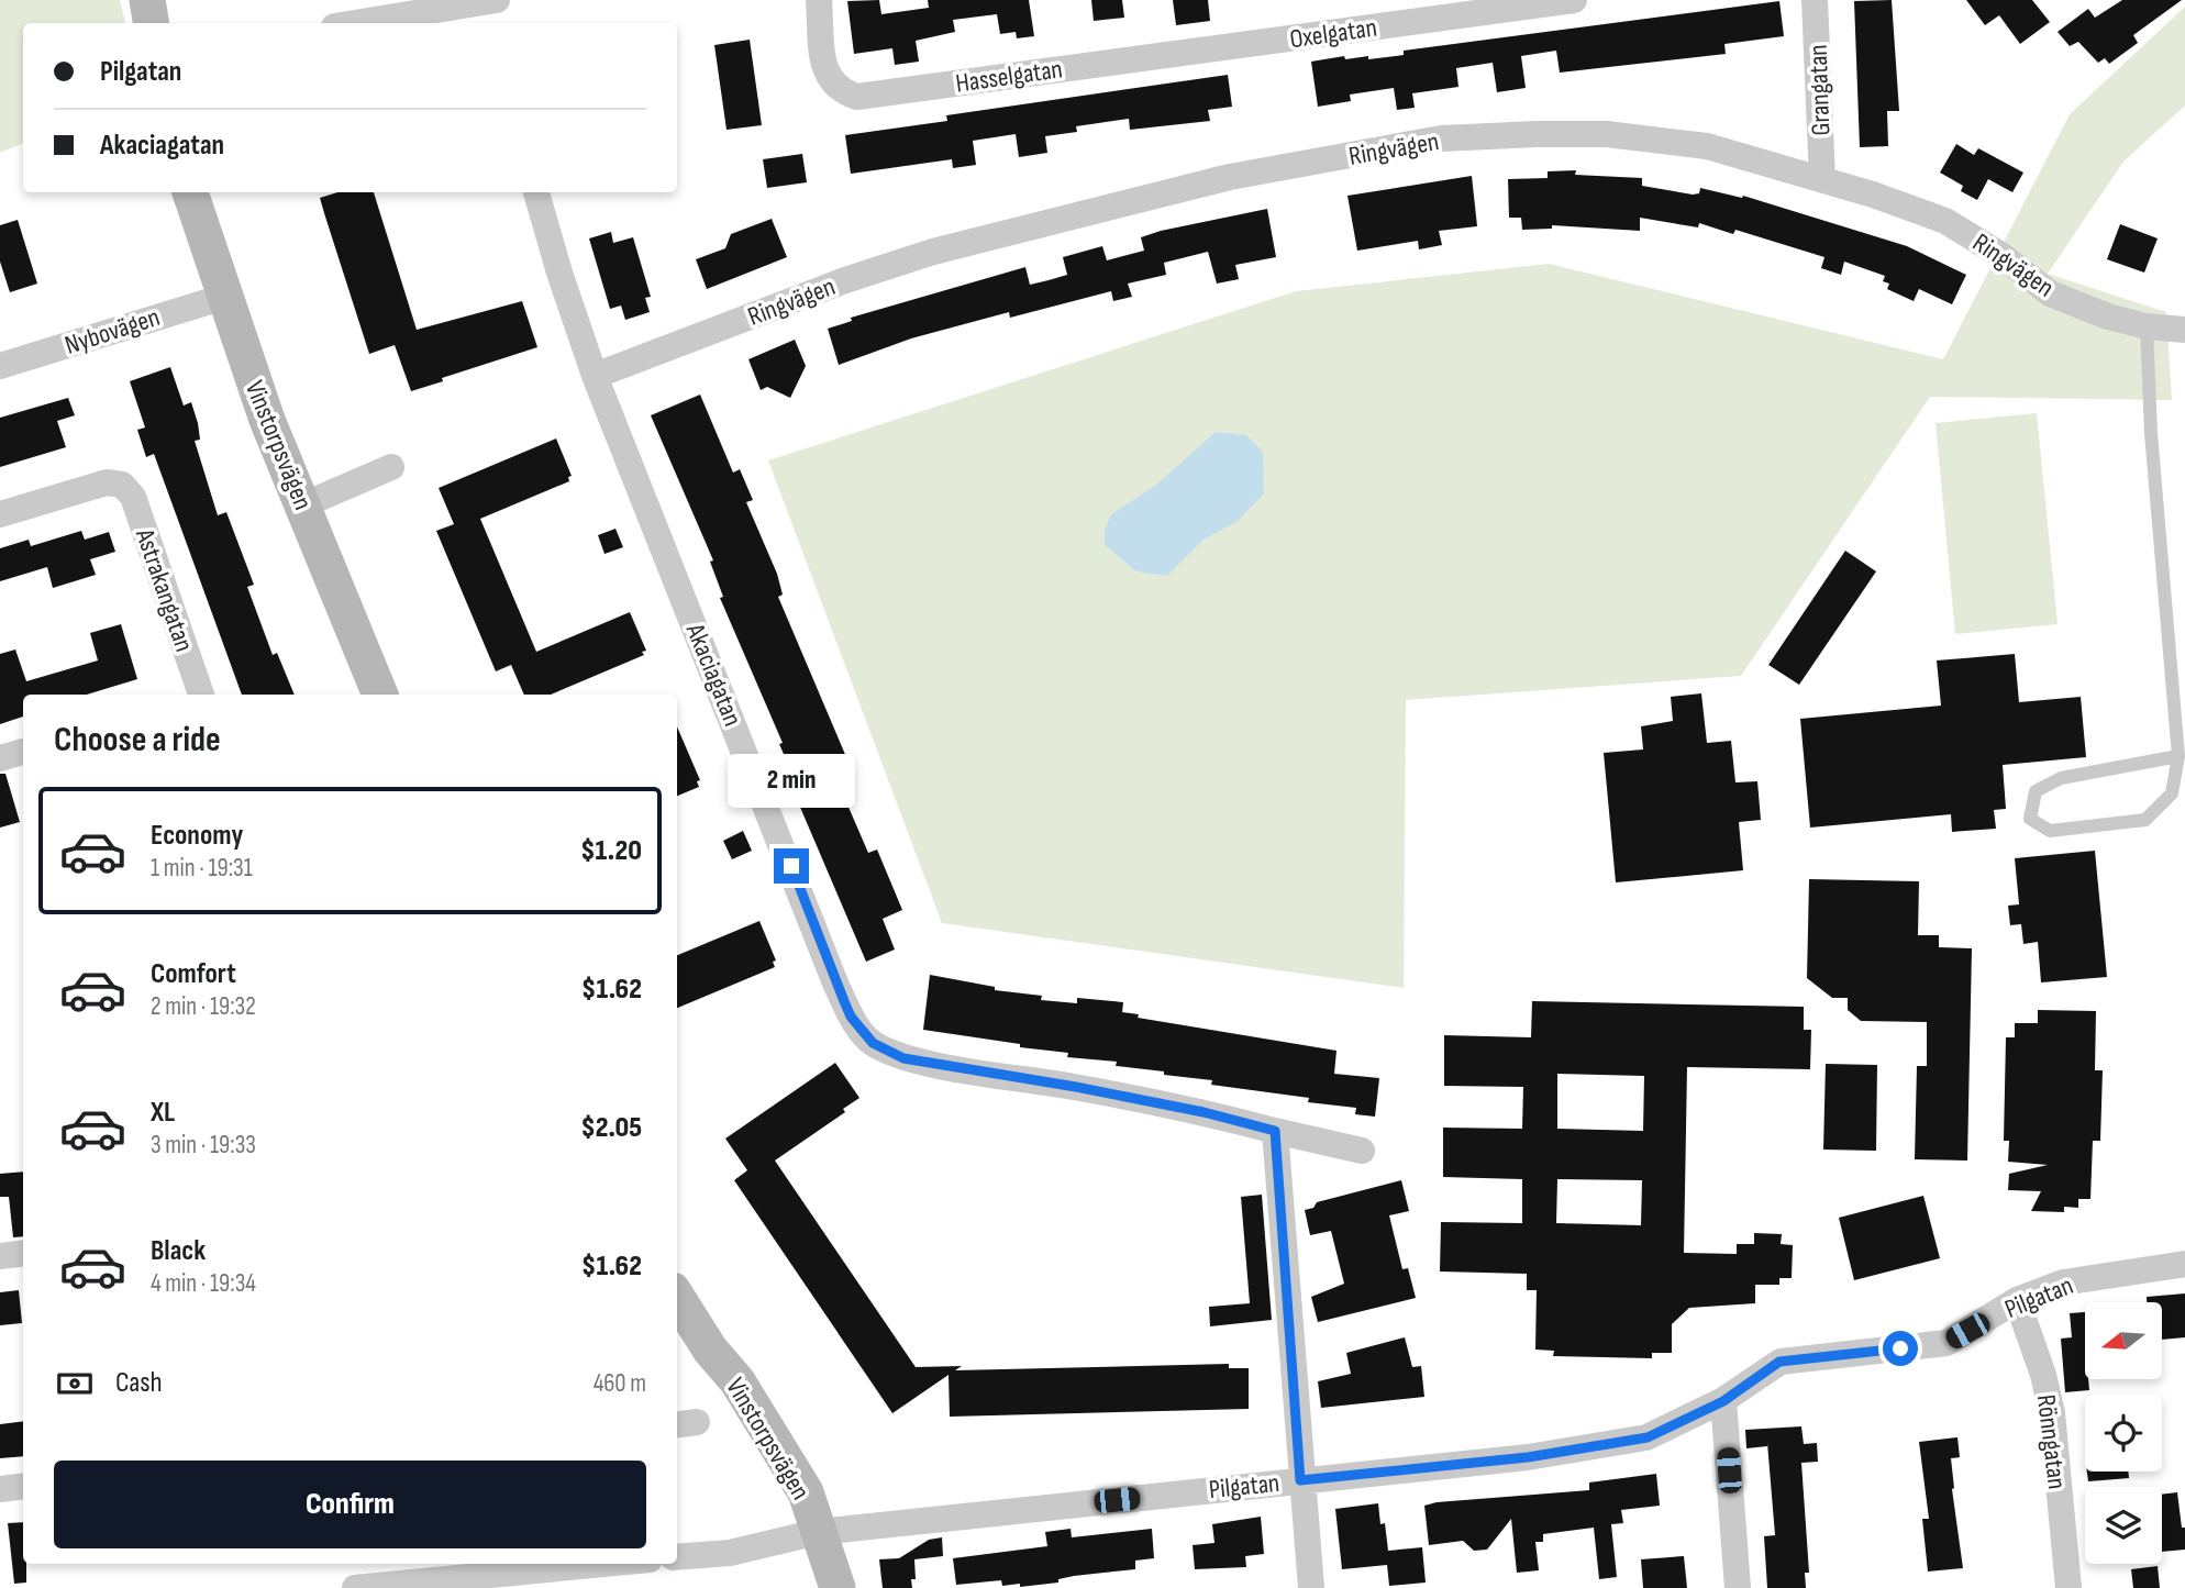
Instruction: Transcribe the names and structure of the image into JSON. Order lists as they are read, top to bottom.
{
  "streets": {
    "street": [
      "Oxelgatan",
      "Hasselgatan",
      "Grangatan",
      "Ringvägen",
      "Nybovägen",
      "Vinstorpsvägen",
      "Astrakangatan",
      "Akaciagatan",
      "Pilgatan",
      "Rönngatan"
    ]
  },
  "crossings": [
    ["Oxelgatan", "Hasselgatan"],
    ["Grangatan", "Ringvägen"],
    ["Ringvägen", "Akaciagatan"],
    ["Nybovägen", "Vinstorpsvägen"],
    ["Vinstorpsvägen", "Pilgatan"],
    ["Pilgatan", "Rönngatan"]
  ],
  "north": "left",
  "page": {
    "banner": ["Pilgatan", "Akaciagatan"],
    "heading": "Choose a ride",
    "bubble": "2 min",
    "list": [
      {
        "name": "Economy",
        "note": "1 min · 19:31",
        "value": "$1.20"
      },
      {
        "name": "Comfort",
        "note": "2 min · 19:32",
        "value": "$1.62"
      },
      {
        "name": "XL",
        "note": "3 min · 19:33",
        "value": "$2.05"
      },
      {
        "name": "Black",
        "note": "4 min · 19:34",
        "value": "$1.62"
      }
    ],
    "pay": ["Cash", "460 m"],
    "buttons": "Confirm"
  }
}
